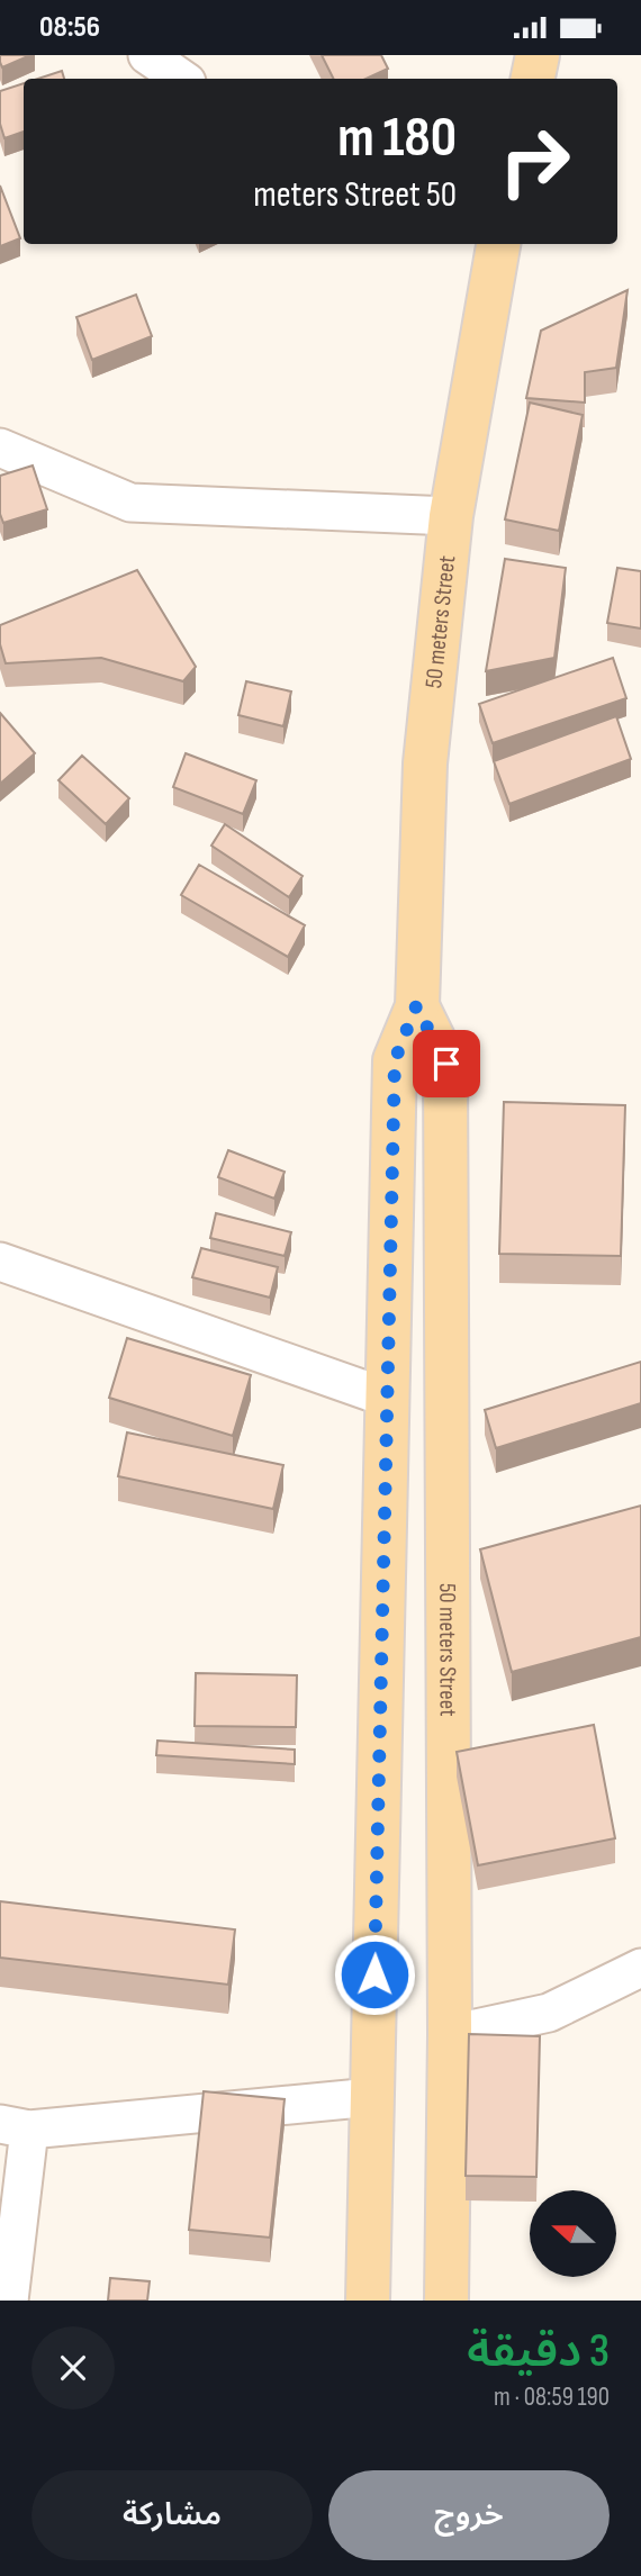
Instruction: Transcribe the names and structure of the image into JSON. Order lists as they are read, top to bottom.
{
  "streets": {
    "main road": ["50 meters Street"]
  },
  "north": "left",
  "page": {
    "status": "08:56",
    "turn": ["180 m", "50 meters Street"],
    "heading": ["3 دقيقة", "190 m · 08:59"],
    "buttons": ["خروج", "مشاركة"]
  }
}
